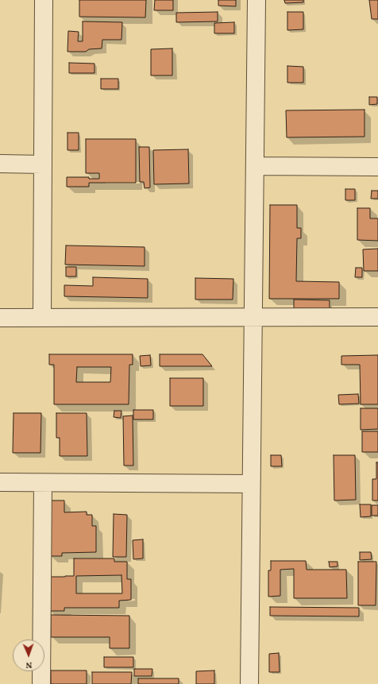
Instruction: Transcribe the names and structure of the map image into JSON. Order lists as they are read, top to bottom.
{
  "north": "bottom"
}
